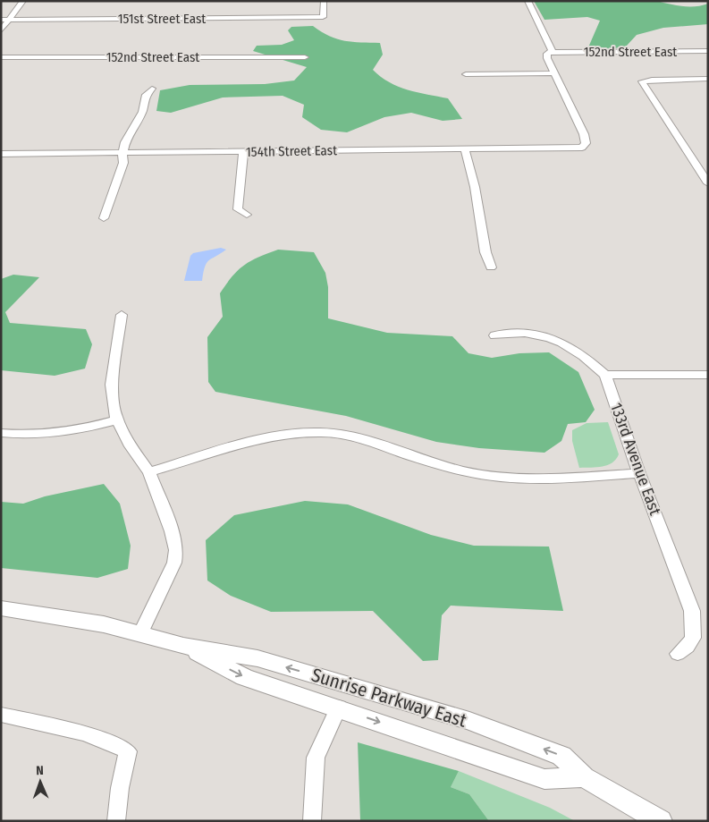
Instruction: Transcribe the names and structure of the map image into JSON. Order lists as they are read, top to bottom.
{
  "streets": {
    "street": [
      "151st Street East",
      "152nd Street East",
      "154th Street East",
      "133rd Avenue East",
      "Sunrise Parkway East"
    ]
  },
  "north": "top"
}
